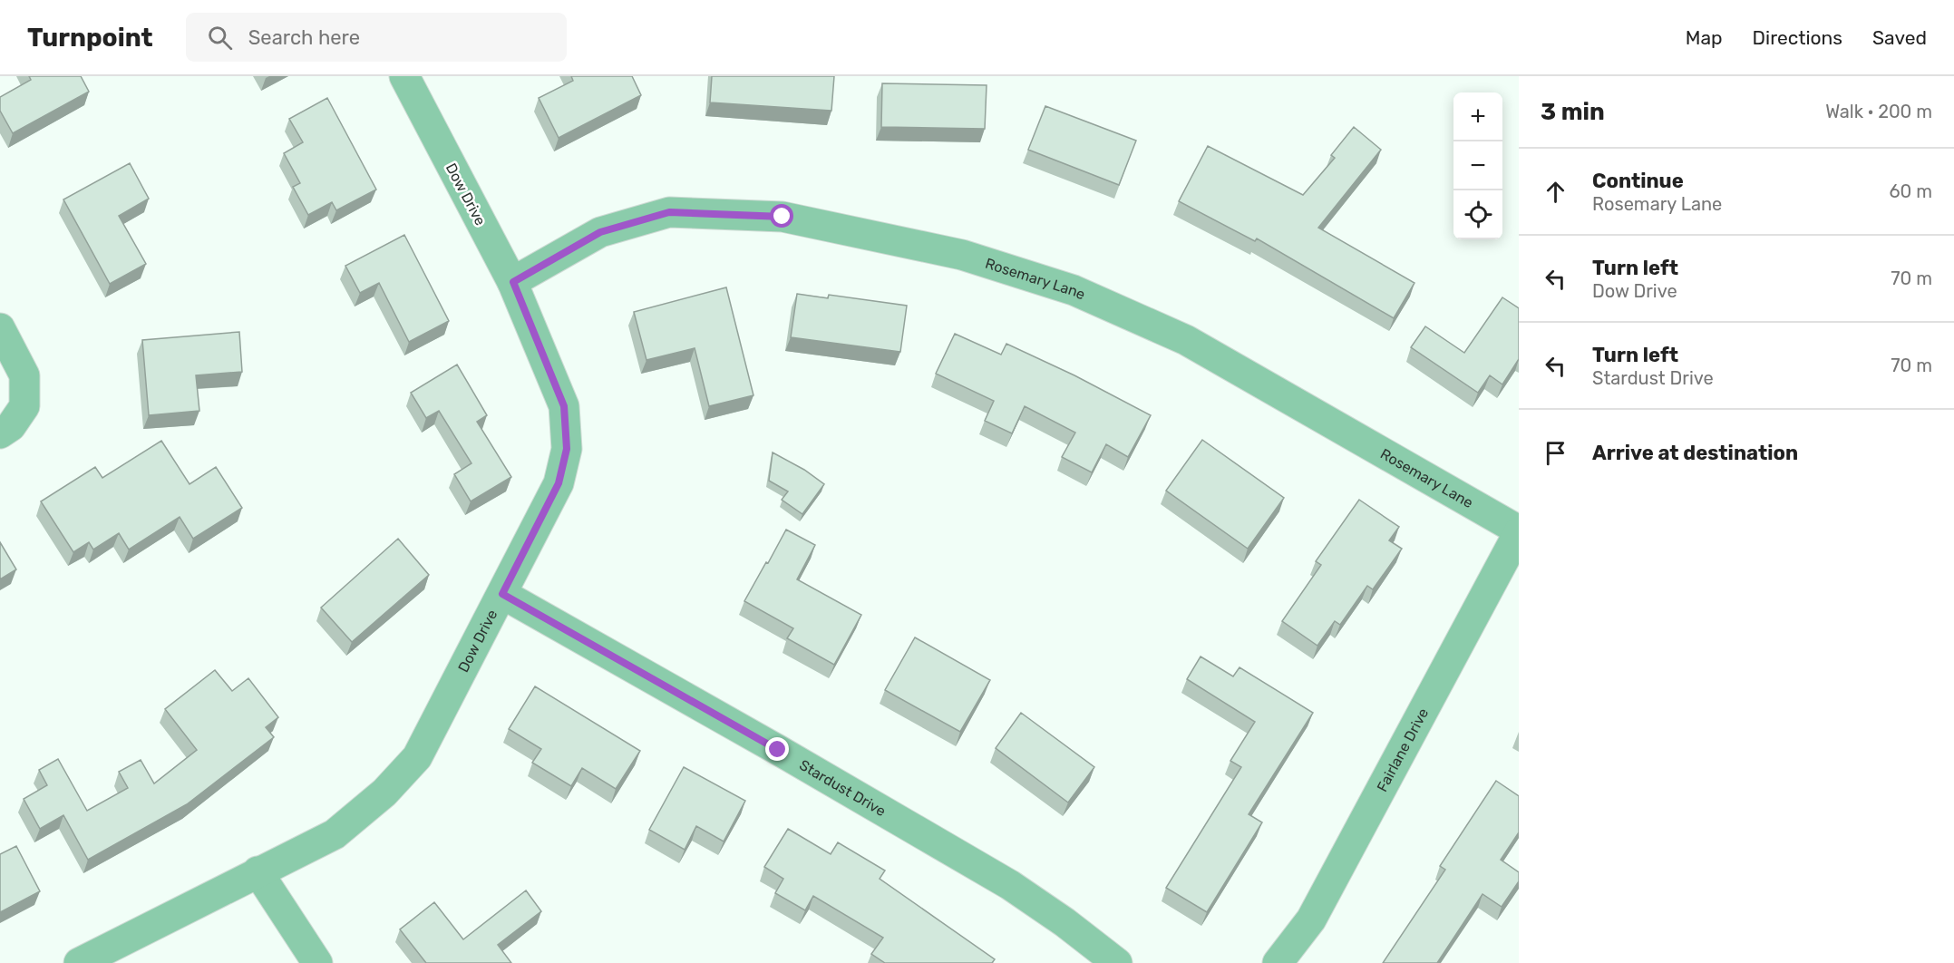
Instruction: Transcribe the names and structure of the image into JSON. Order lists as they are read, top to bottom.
{
  "streets": {
    "street": [
      "Dow Drive",
      "Rosemary Lane",
      "Fairlane Drive",
      "Stardust Drive"
    ]
  },
  "crossings": [
    ["Dow Drive", "Rosemary Lane"],
    ["Dow Drive", "Stardust Drive"],
    ["Rosemary Lane", "Fairlane Drive"]
  ],
  "page": {
    "header": "Turnpoint",
    "search": "Search here",
    "nav": ["Map", "Directions", "Saved"],
    "heading": ["3 min", "Walk · 200 m"],
    "map_buttons": ["+", "−"],
    "list": [
      ["Continue", "Rosemary Lane", "60 m"],
      ["Turn left", "Dow Drive", "70 m"],
      ["Turn left", "Stardust Drive", "70 m"],
      "Arrive at destination"
    ]
  }
}
